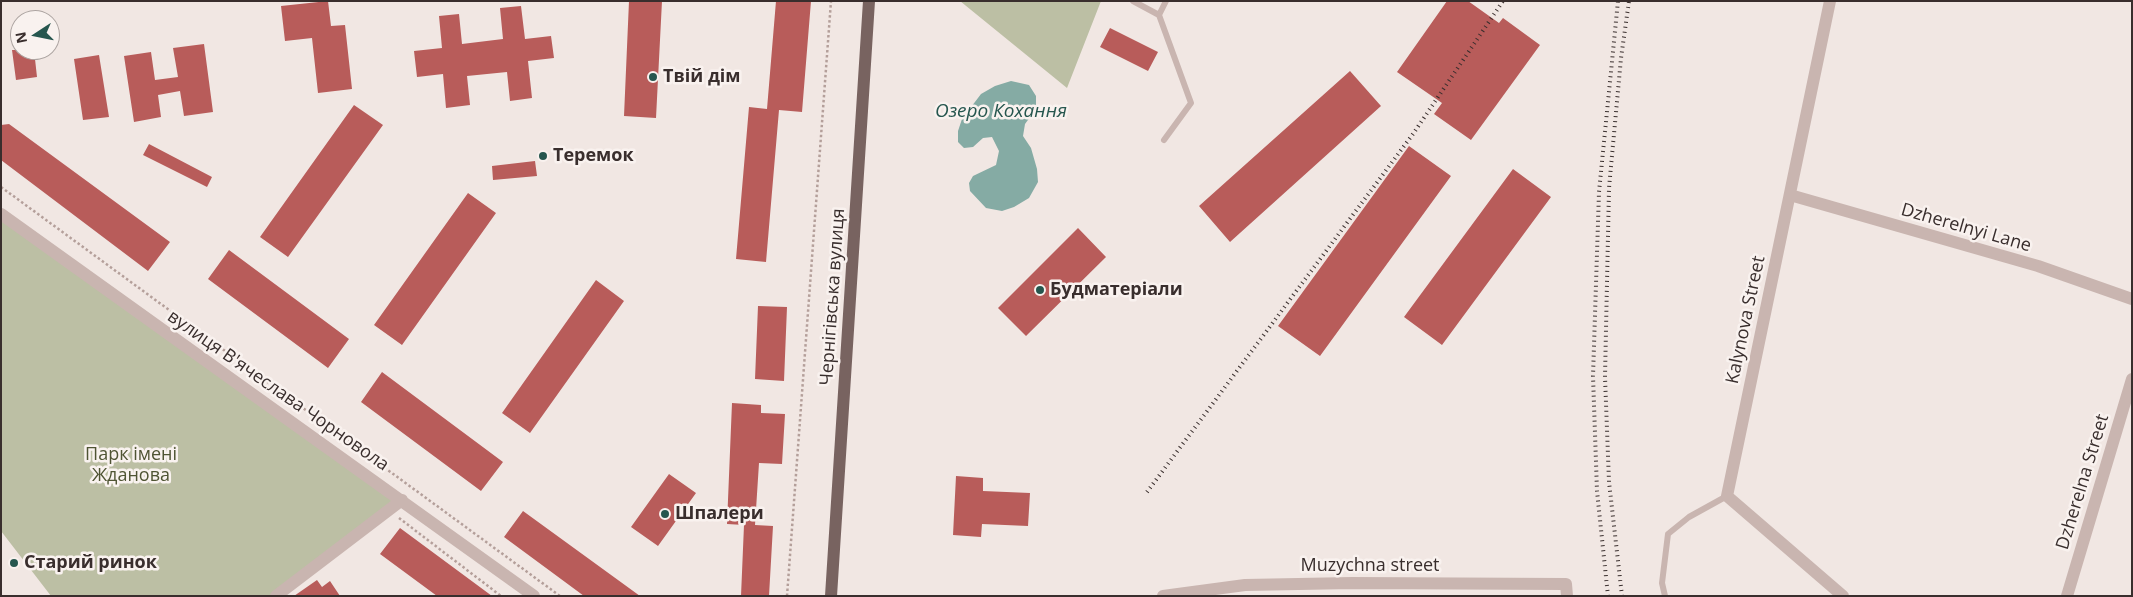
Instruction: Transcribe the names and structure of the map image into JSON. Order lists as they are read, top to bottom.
{
  "streets": {
    "main road": ["Чернігівська вулиця"],
    "street": [
      "Dzherelnyi Lane",
      "Kalynova Street",
      "вулиця В'ячеслава Чорновола",
      "Dzherelna Street",
      "Muzychna street"
    ]
  },
  "crossings": [
    ["Dzherelnyi Lane", "Kalynova Street"]
  ],
  "water": ["Озеро Кохання"],
  "parks": ["Парк імені Жданова"],
  "places": [
    "Твій дім",
    "Теремок",
    "Будматеріали",
    "Шпалери",
    "Старий ринок"
  ],
  "north": "left"
}
